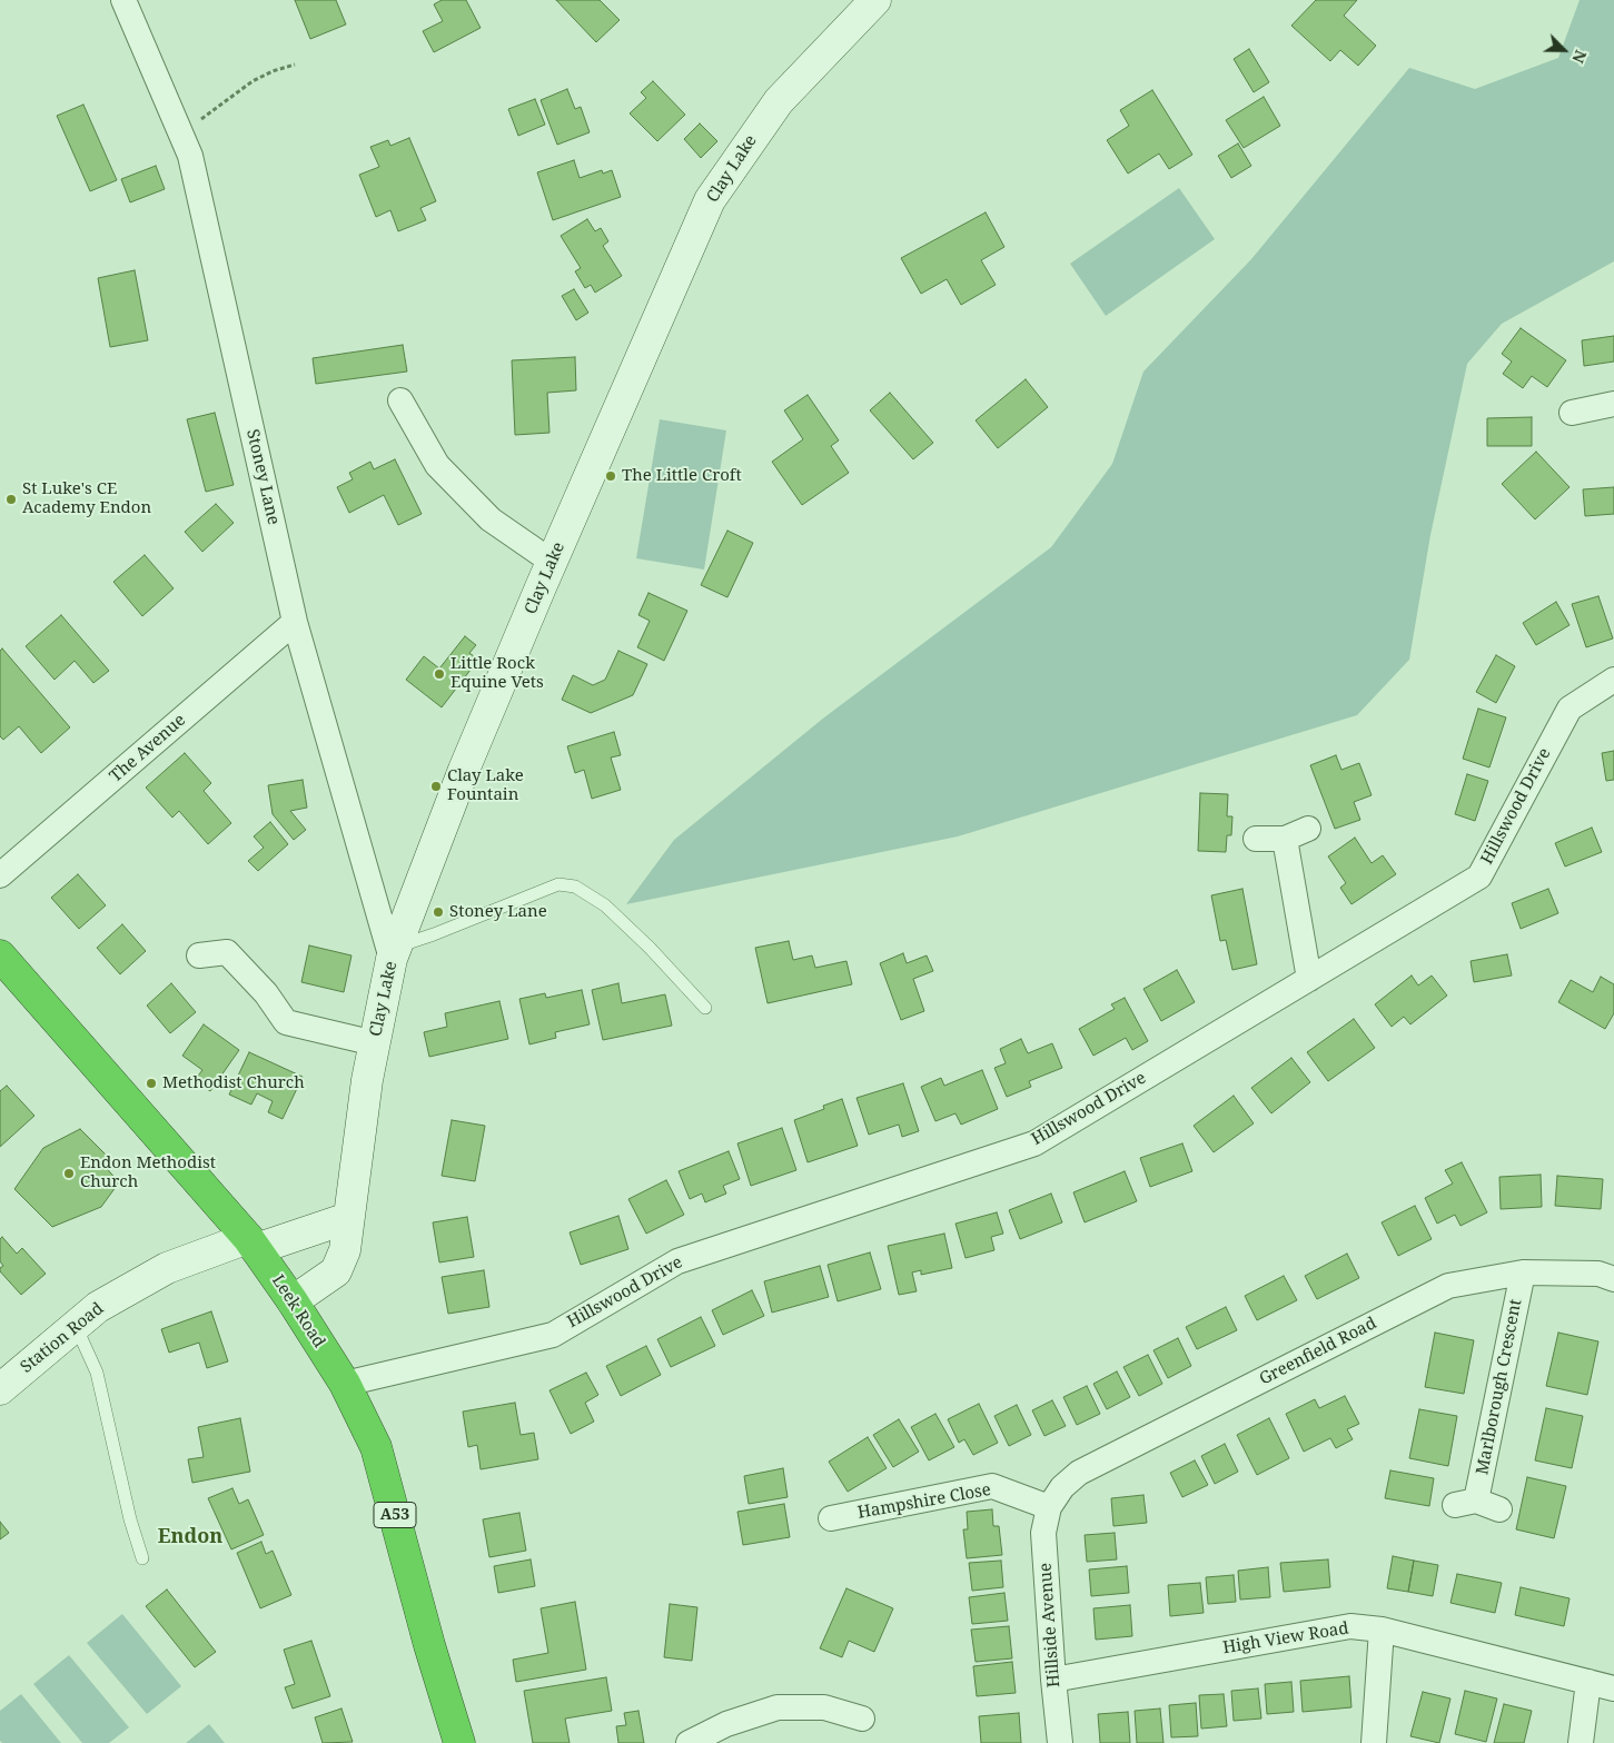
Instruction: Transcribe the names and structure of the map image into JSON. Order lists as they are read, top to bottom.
{
  "streets": {
    "highway": ["Leek Road", "A53"],
    "main road": ["Clay Lake", "Station Road"],
    "street": [
      "Stoney Lane",
      "The Avenue",
      "Hillswood Drive",
      "Greenfield Road",
      "Marlborough Crescent",
      "Hampshire Close",
      "Hillside Avenue",
      "High View Road"
    ]
  },
  "crossings": [
    ["Clay Lake", "Stoney Lane"],
    ["Clay Lake", "Leek Road"],
    ["Stoney Lane", "The Avenue"],
    ["Hillswood Drive", "Leek Road"],
    ["Leek Road", "Station Road"],
    ["Greenfield Road", "Marlborough Crescent"],
    ["Greenfield Road", "Hampshire Close"],
    ["Greenfield Road", "Hillside Avenue"],
    ["Hampshire Close", "Hillside Avenue"],
    ["Hillside Avenue", "High View Road"]
  ],
  "districts": ["Endon"],
  "places": [
    "The Little Croft",
    "St Luke's CE Academy Endon",
    "Little Rock Equine Vets",
    "Clay Lake Fountain",
    "Stoney Lane",
    "Methodist Church",
    "Endon Methodist Church"
  ],
  "north": "bottom right"
}
